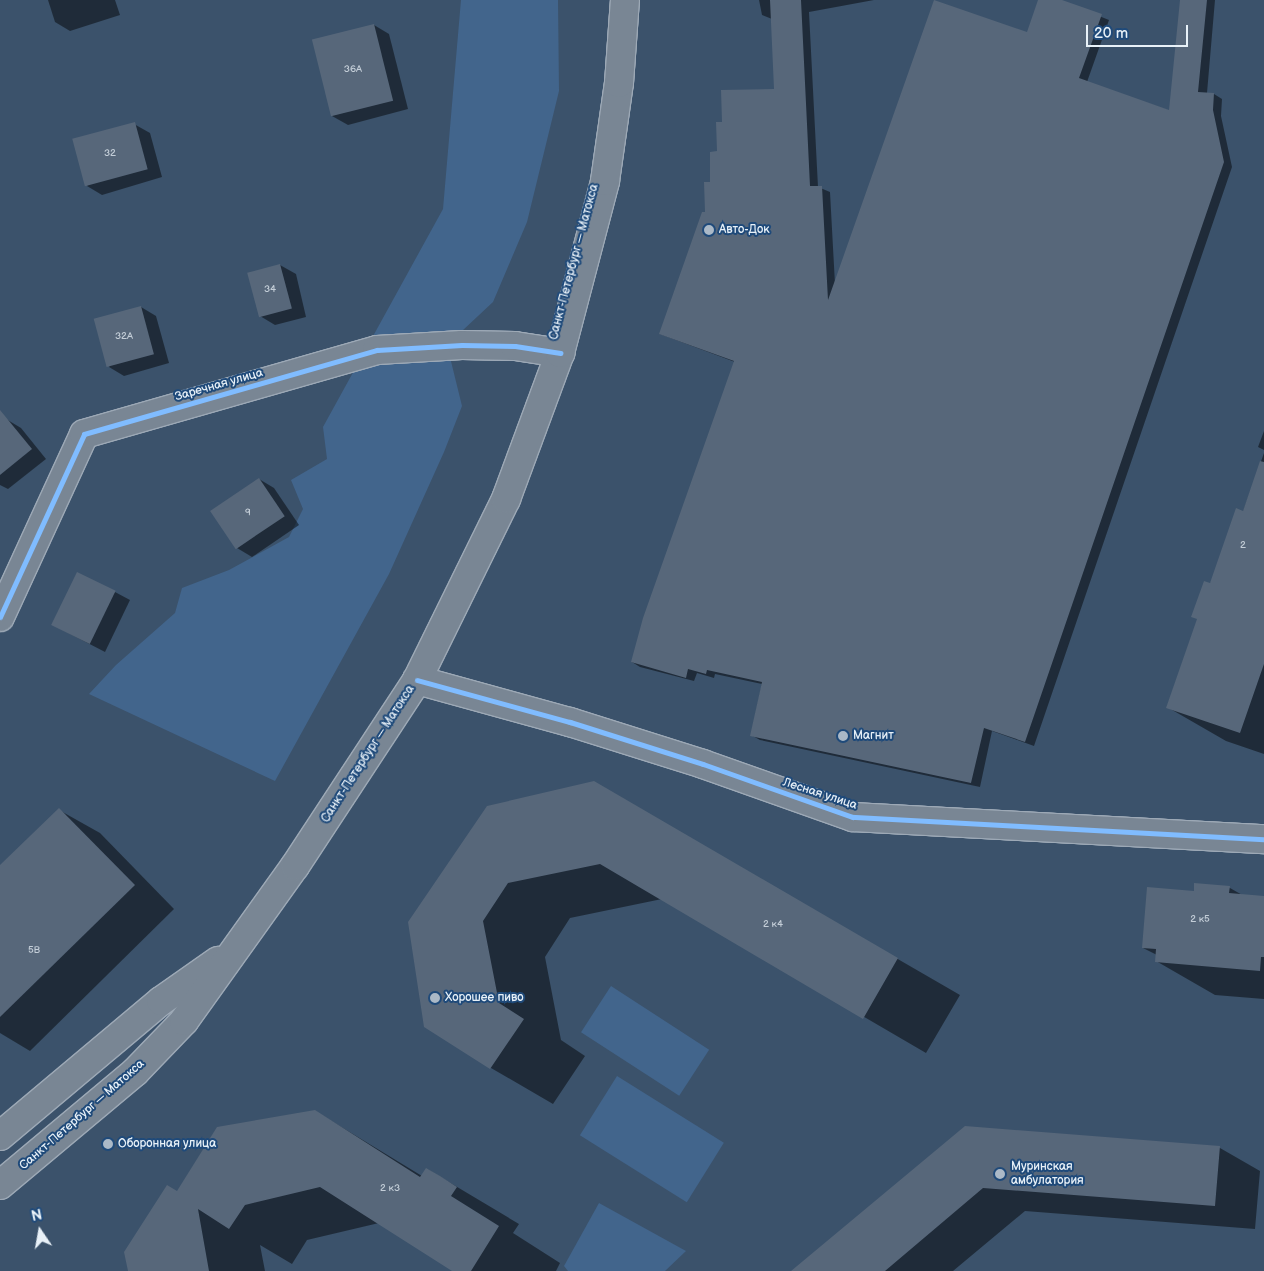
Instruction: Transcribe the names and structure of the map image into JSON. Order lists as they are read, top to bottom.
{
  "streets": {
    "main road": ["Санкт-Петербург — Матокса", "Заречная улица", "Лесная улица"]
  },
  "crossings": [
    ["Санкт-Петербург — Матокса", "Заречная улица"],
    ["Санкт-Петербург — Матокса", "Лесная улица"]
  ],
  "places": [
    "Авто-Док",
    "Магнит",
    "Хорошее пиво",
    "Оборонная улица",
    "Муринская амбулатория"
  ],
  "house_numbers": [
    "36А",
    "32",
    "34",
    "32А",
    "9",
    "2",
    "2 к5",
    "2 к4",
    "5В",
    "2 к3"
  ],
  "scale_bar": "20 m",
  "north": "top"
}
